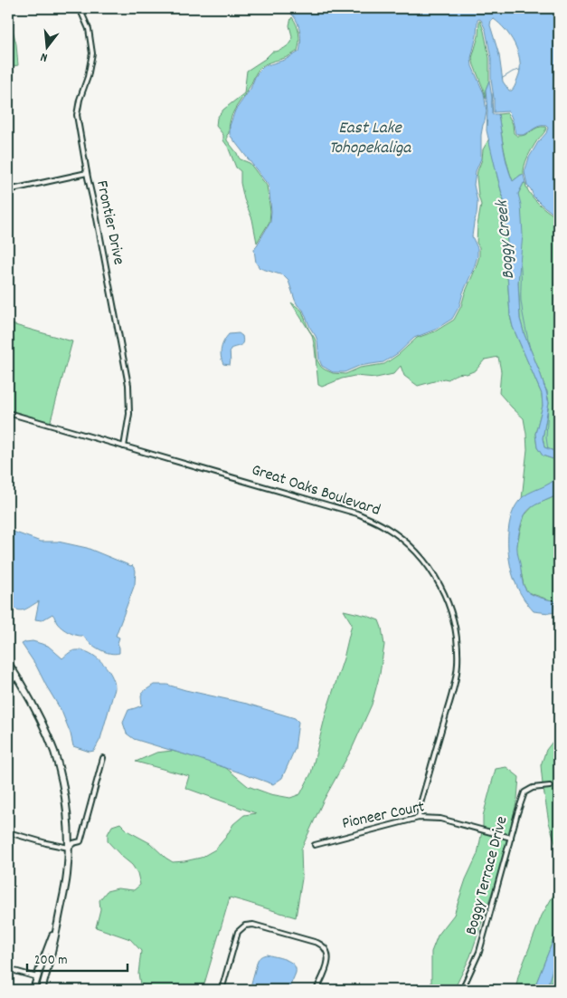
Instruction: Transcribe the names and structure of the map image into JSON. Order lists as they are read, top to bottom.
{
  "streets": {
    "street": [
      "Frontier Drive",
      "Great Oaks Boulevard",
      "Pioneer Court",
      "Boggy Terrace Drive"
    ]
  },
  "crossings": [
    ["Frontier Drive", "Great Oaks Boulevard"],
    ["Great Oaks Boulevard", "Pioneer Court"],
    ["Pioneer Court", "Boggy Terrace Drive"]
  ],
  "water": ["East Lake Tohopekaliga", "Boggy Creek"],
  "scale_bar": "200 m",
  "north": "bottom"
}
